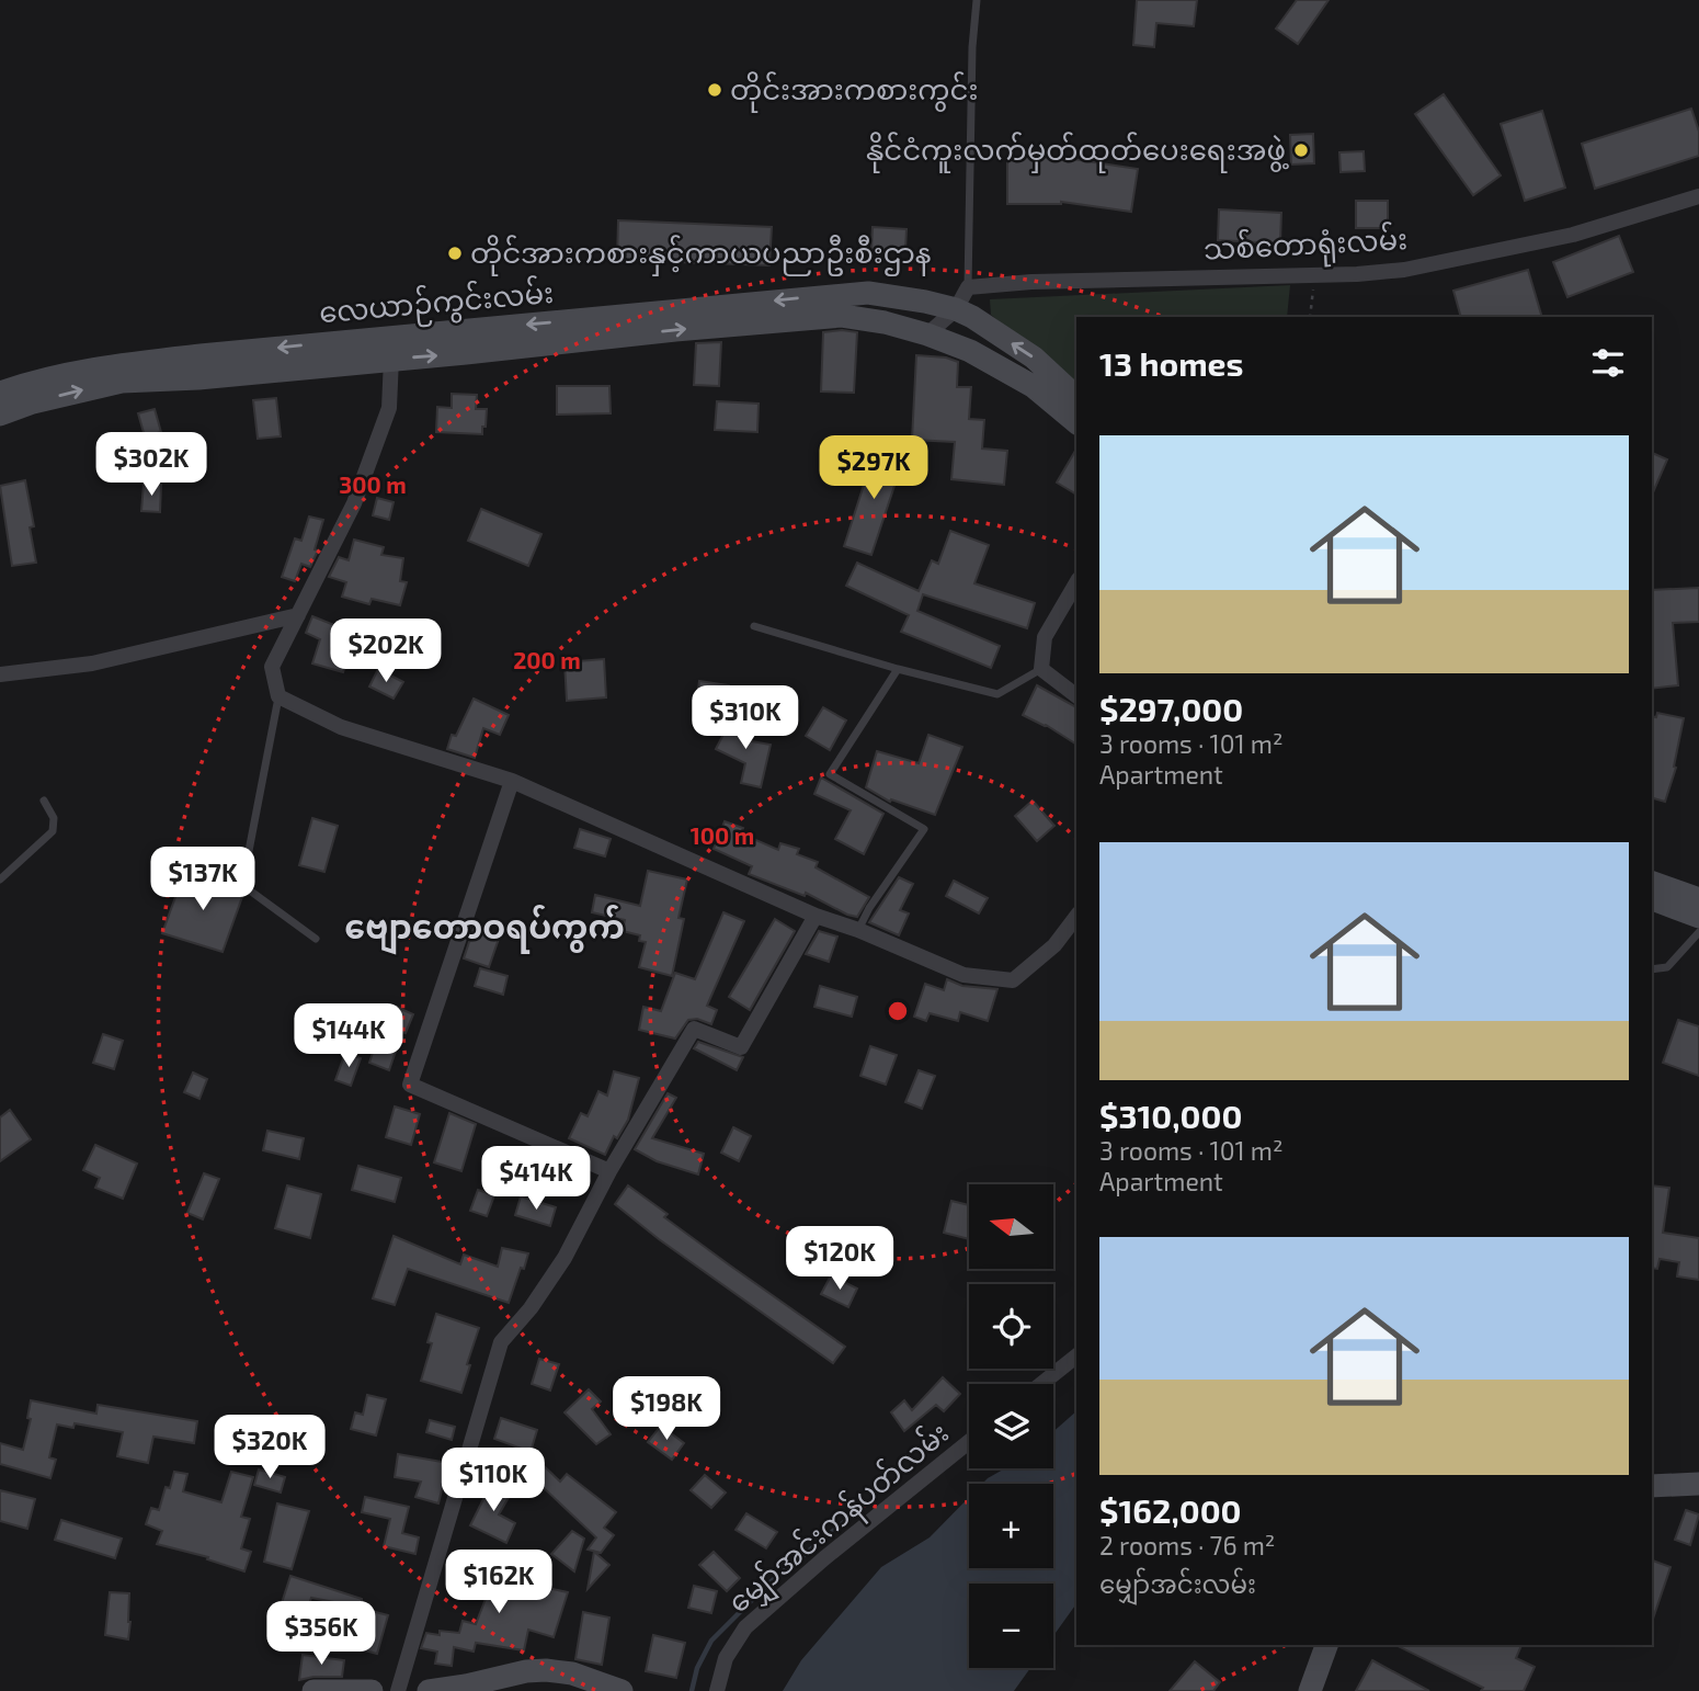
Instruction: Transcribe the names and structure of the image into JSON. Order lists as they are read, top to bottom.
{
  "streets": {
    "street": ["သစ်တောရုံးလမ်း", "လေယာဉ်ကွင်းလမ်း", "မျှော်အင်းကန်ပတ်လမ်း"]
  },
  "districts": ["ဗျောတောဝရပ်ကွက်"],
  "places": ["တိုင်းအားကစားကွင်း", "နိုင်ငံကူးလက်မှတ်ထုတ်ပေးရေးအဖွဲ့", "တိုင်အားကစားနှင့်ကာယပညာဦးစီးဌာန"],
  "north": "left",
  "page": {
    "heading": "13 homes",
    "list": [
      {
        "name": "$297,000",
        "note": "3 rooms · 101 m² · Apartment"
      },
      {
        "name": "$310,000",
        "note": "3 rooms · 101 m² · Apartment"
      },
      {
        "name": "$162,000",
        "note": "2 rooms · 76 m² · မျှော်အင်းလမ်း"
      }
    ],
    "price": [
      "$302K",
      "$297K",
      "$202K",
      "$310K",
      "$137K",
      "$144K",
      "$414K",
      "$120K",
      "$198K",
      "$320K",
      "$110K",
      "$162K",
      "$356K"
    ],
    "map_buttons": ["+", "−"]
  },
  "rings": ["300 m", "200 m", "100 m"]
}
